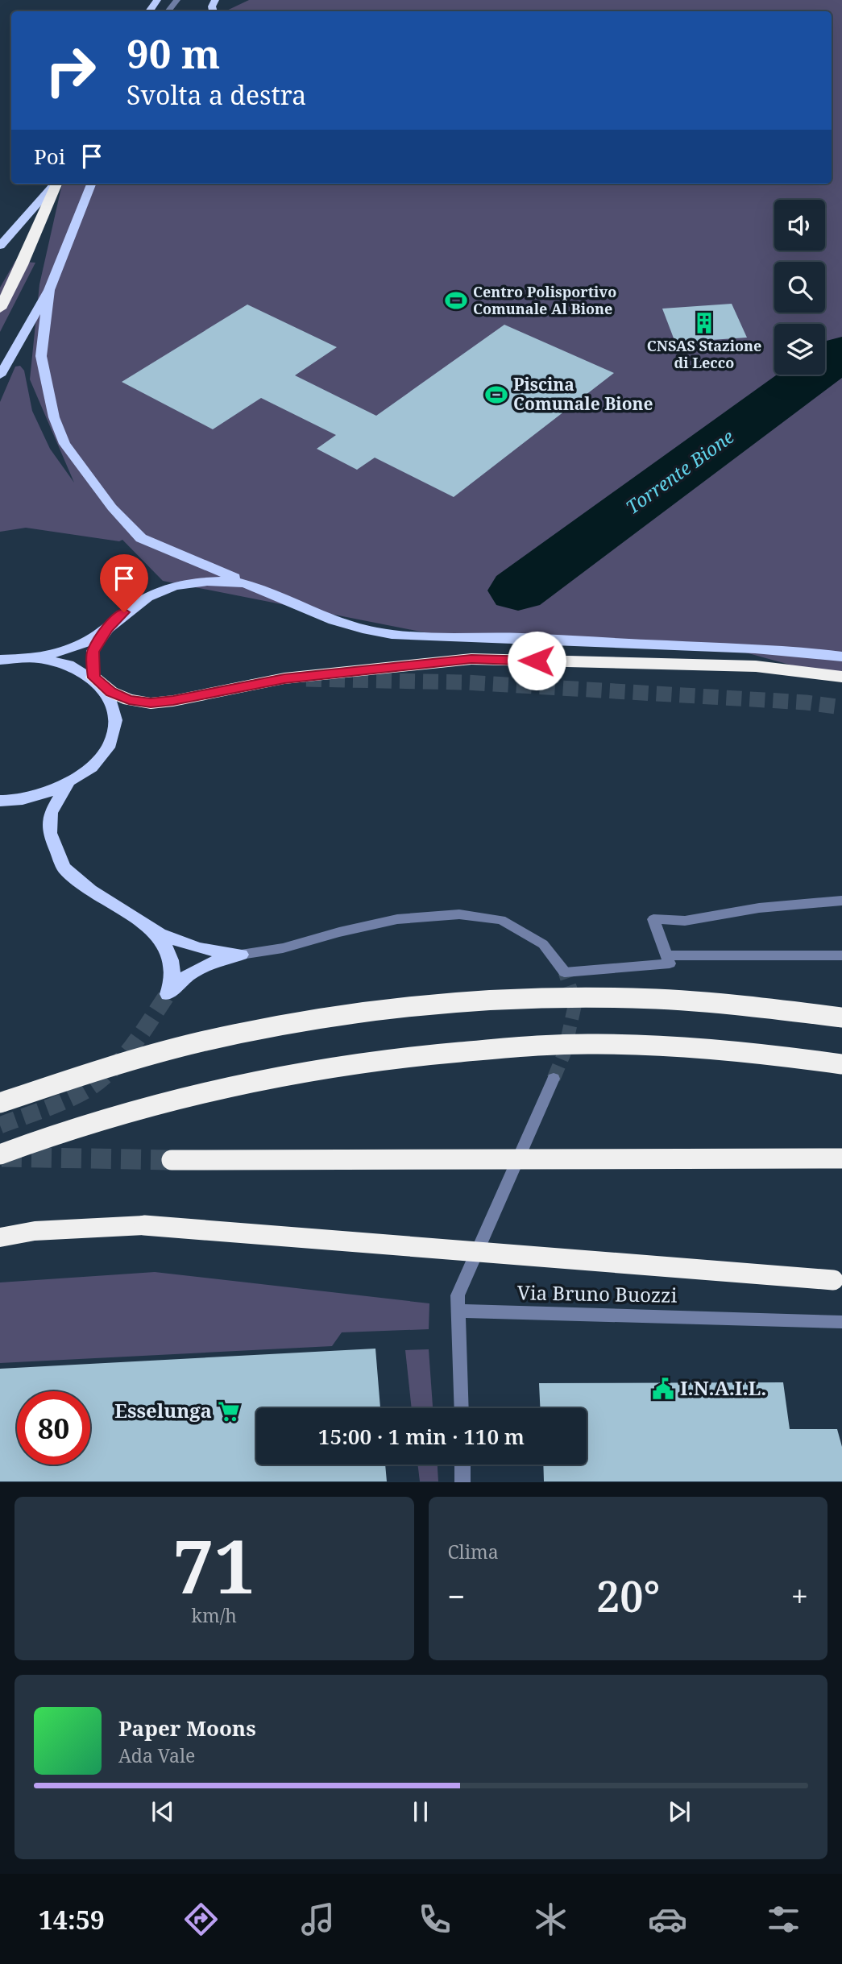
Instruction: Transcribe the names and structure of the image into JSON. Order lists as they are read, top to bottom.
{
  "streets": {
    "street": ["Via Bruno Buozzi"]
  },
  "water": ["Torrente Bione"],
  "places": {
    "sports": ["Centro Polisportivo Comunale Al Bione", "Piscina Comunale Bione"],
    "building": ["CNSAS Stazione di Lecco"],
    "public building": ["I.N.A.I.L."],
    "supermarket": ["Esselunga"]
  },
  "page": {
    "turn": ["90 m", "Svolta a destra"],
    "then": "Poi",
    "limit": "80",
    "trip": "15:00 · 1 min · 110 m",
    "tile": [
      ["71", "km/h"],
      "Clima"
    ],
    "heat": ["−", "20°", "+"],
    "song": ["Paper Moons", "Ada Vale"],
    "tabs": "14:59"
  }
}
